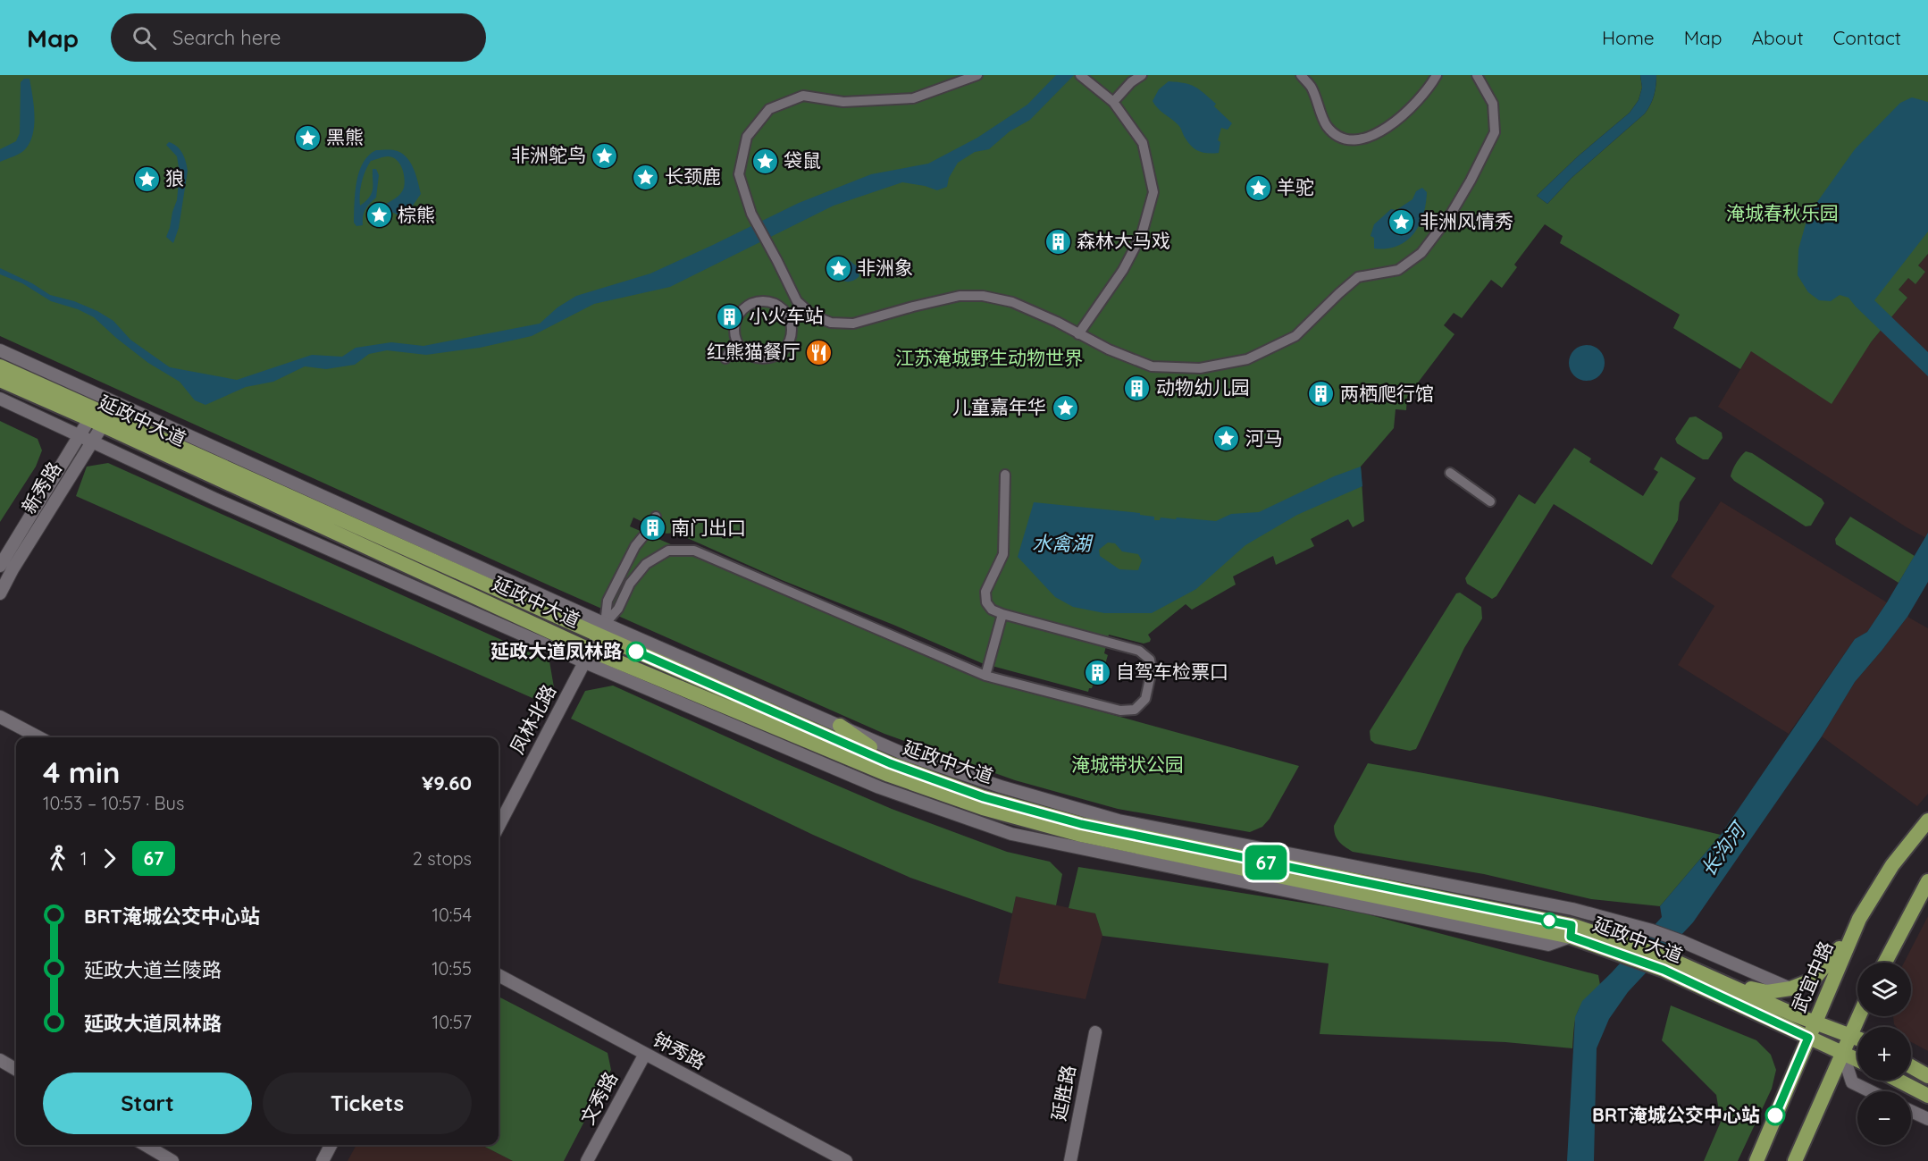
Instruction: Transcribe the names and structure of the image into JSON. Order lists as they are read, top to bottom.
{
  "streets": {
    "main road": ["延政中大道", "武宜中路"],
    "street": [
      "新秀路",
      "凤林北路",
      "钟秀路",
      "延胜路",
      "文秀路"
    ]
  },
  "crossings": [
    ["延政中大道", "新秀路"],
    ["延政中大道", "凤林北路"],
    ["延政中大道", "武宜中路"],
    ["钟秀路", "文秀路"]
  ],
  "water": ["水禽湖", "长沟河"],
  "parks": ["淹城春秋乐园", "江苏淹城野生动物世界", "淹城带状公园"],
  "places": {
    "place": [
      "黑熊",
      "非洲鸵鸟",
      "袋鼠",
      "长颈鹿",
      "狼",
      "羊驼",
      "棕熊",
      "非洲风情秀",
      "非洲象",
      "儿童嘉年华",
      "河马"
    ],
    "building": [
      "森林大马戏",
      "小火车站",
      "动物幼儿园",
      "两栖爬行馆",
      "南门出口",
      "自驾车检票口"
    ],
    "restaurant": ["红熊猫餐厅"],
    "other": ["延政大道凤林路", "BRT淹城公交中心站"]
  },
  "lines": ["bus line 67"],
  "page": {
    "header": "Map",
    "search": "Search here",
    "nav": [
      "Home",
      "Map",
      "About",
      "Contact"
    ],
    "on_map": "67",
    "heading": ["4 min", "10:53 – 10:57 · Bus", "¥9.60"],
    "legs": ["1", "67", "2 stops"],
    "list": [
      {
        "name": "BRT淹城公交中心站",
        "value": "10:54"
      },
      {
        "name": "延政大道兰陵路",
        "value": "10:55"
      },
      {
        "name": "延政大道凤林路",
        "value": "10:57"
      }
    ],
    "map_buttons": ["+", "−"],
    "buttons": ["Start", "Tickets"]
  }
}
